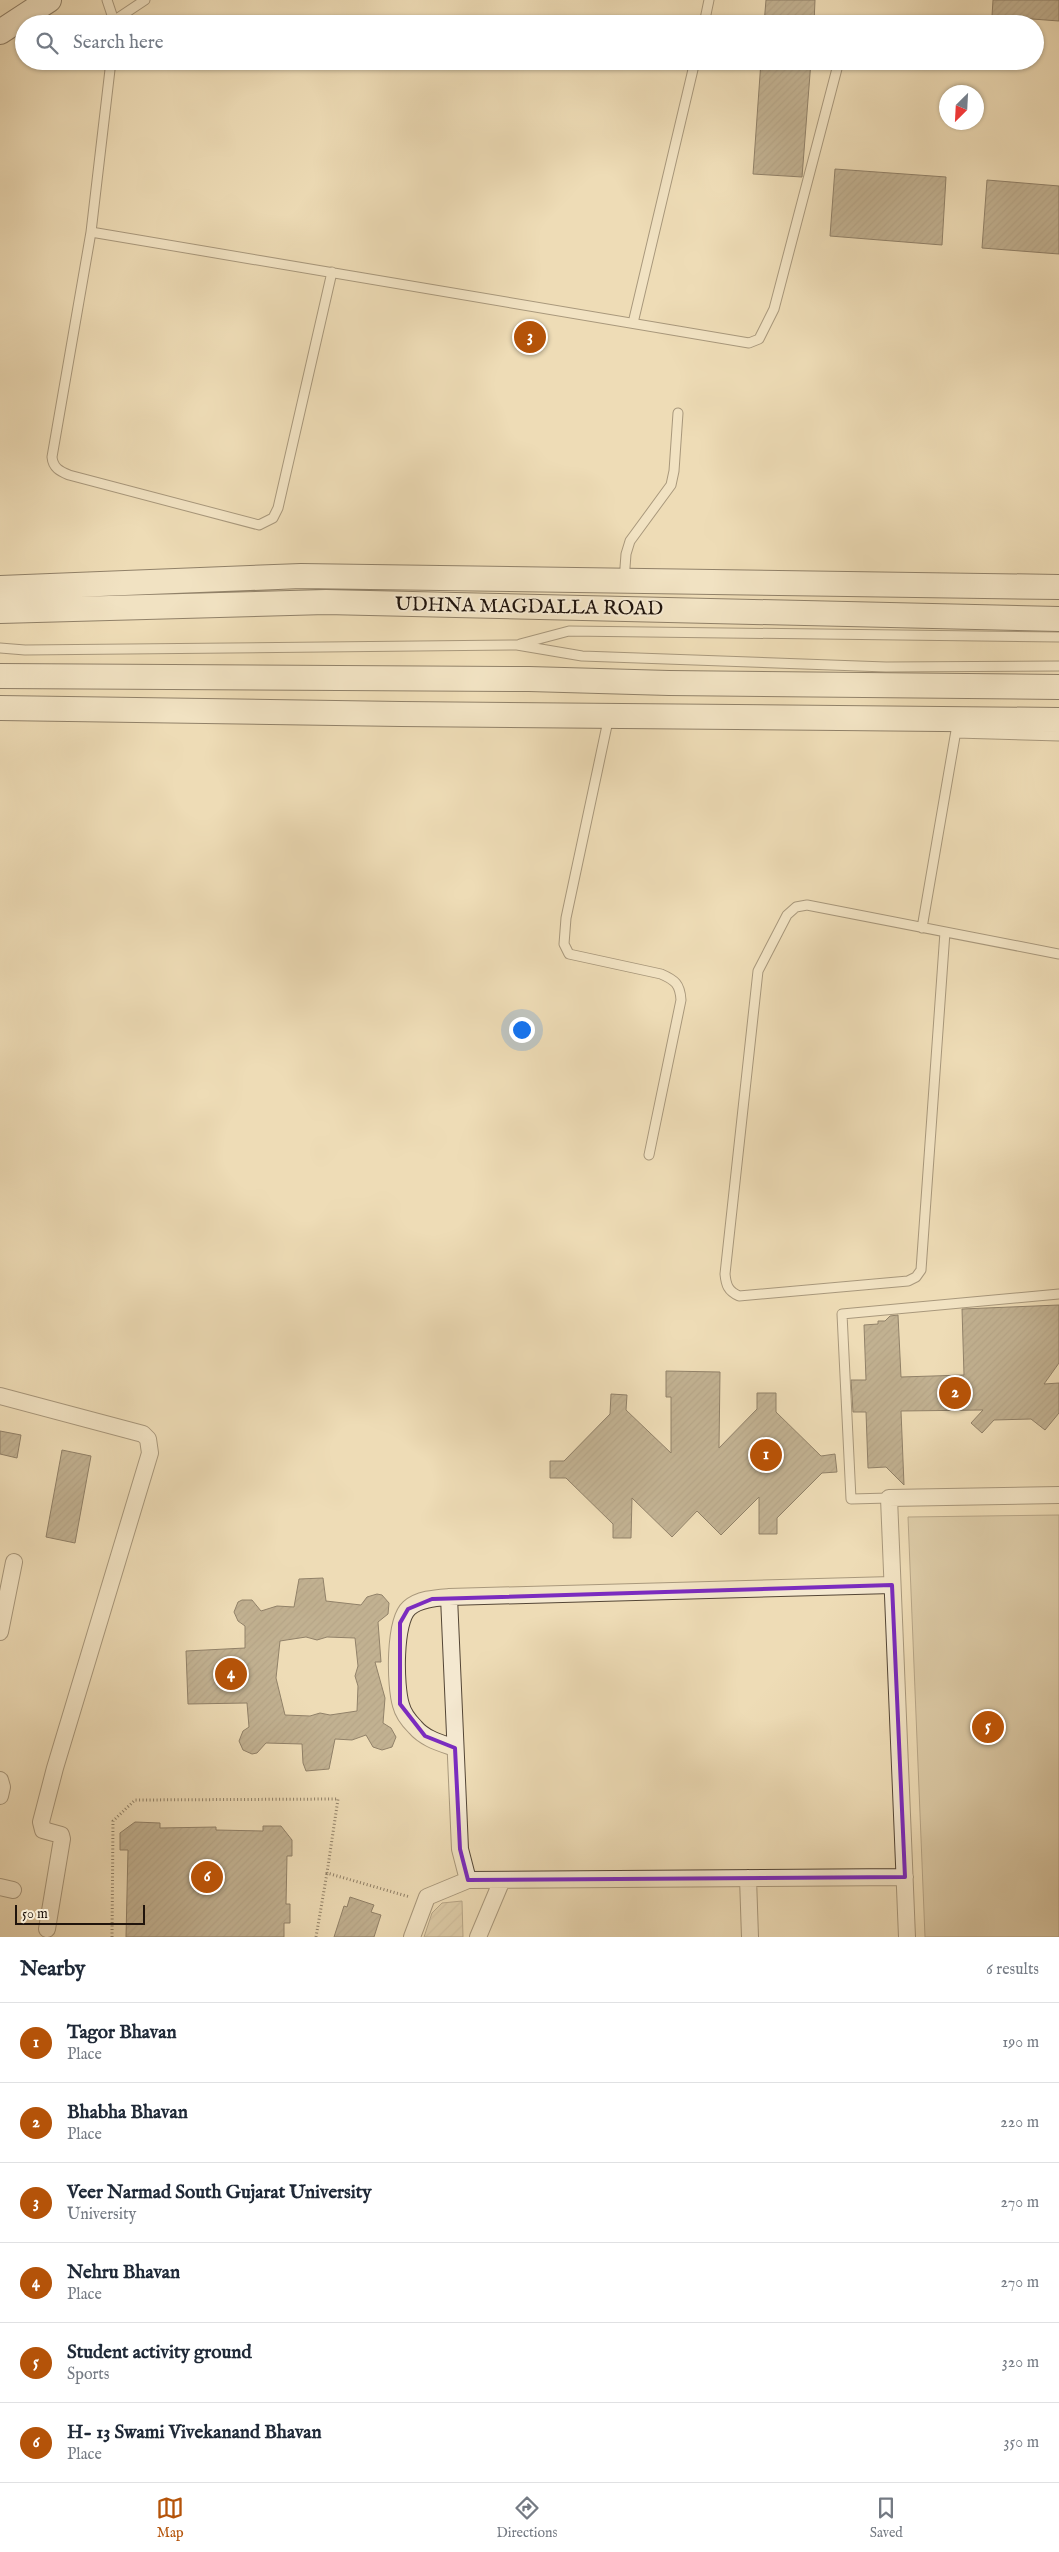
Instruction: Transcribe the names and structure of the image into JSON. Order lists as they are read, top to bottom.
{
  "streets": {
    "street": ["UDHNA MAGDALLA ROAD"]
  },
  "scale_bar": "50 m",
  "north": "bottom left",
  "page": {
    "search": "Search here",
    "pins": [
      "3",
      "2",
      "1",
      "4",
      "5",
      "6"
    ],
    "scale": "50 m",
    "heading": ["Nearby", "6 results"],
    "list": [
      {
        "mark": "1",
        "name": "Tagor Bhavan",
        "note": "Place",
        "value": "190 m"
      },
      {
        "mark": "2",
        "name": "Bhabha Bhavan",
        "note": "Place",
        "value": "220 m"
      },
      {
        "mark": "3",
        "name": "Veer Narmad South Gujarat University",
        "note": "University",
        "value": "270 m"
      },
      {
        "mark": "4",
        "name": "Nehru Bhavan",
        "note": "Place",
        "value": "270 m"
      },
      {
        "mark": "5",
        "name": "Student activity ground",
        "note": "Sports",
        "value": "320 m"
      },
      {
        "mark": "6",
        "name": "H- 13 Swami Vivekanand Bhavan",
        "note": "Place",
        "value": "350 m"
      }
    ],
    "nav": ["Map", "Directions", "Saved"]
  }
}
